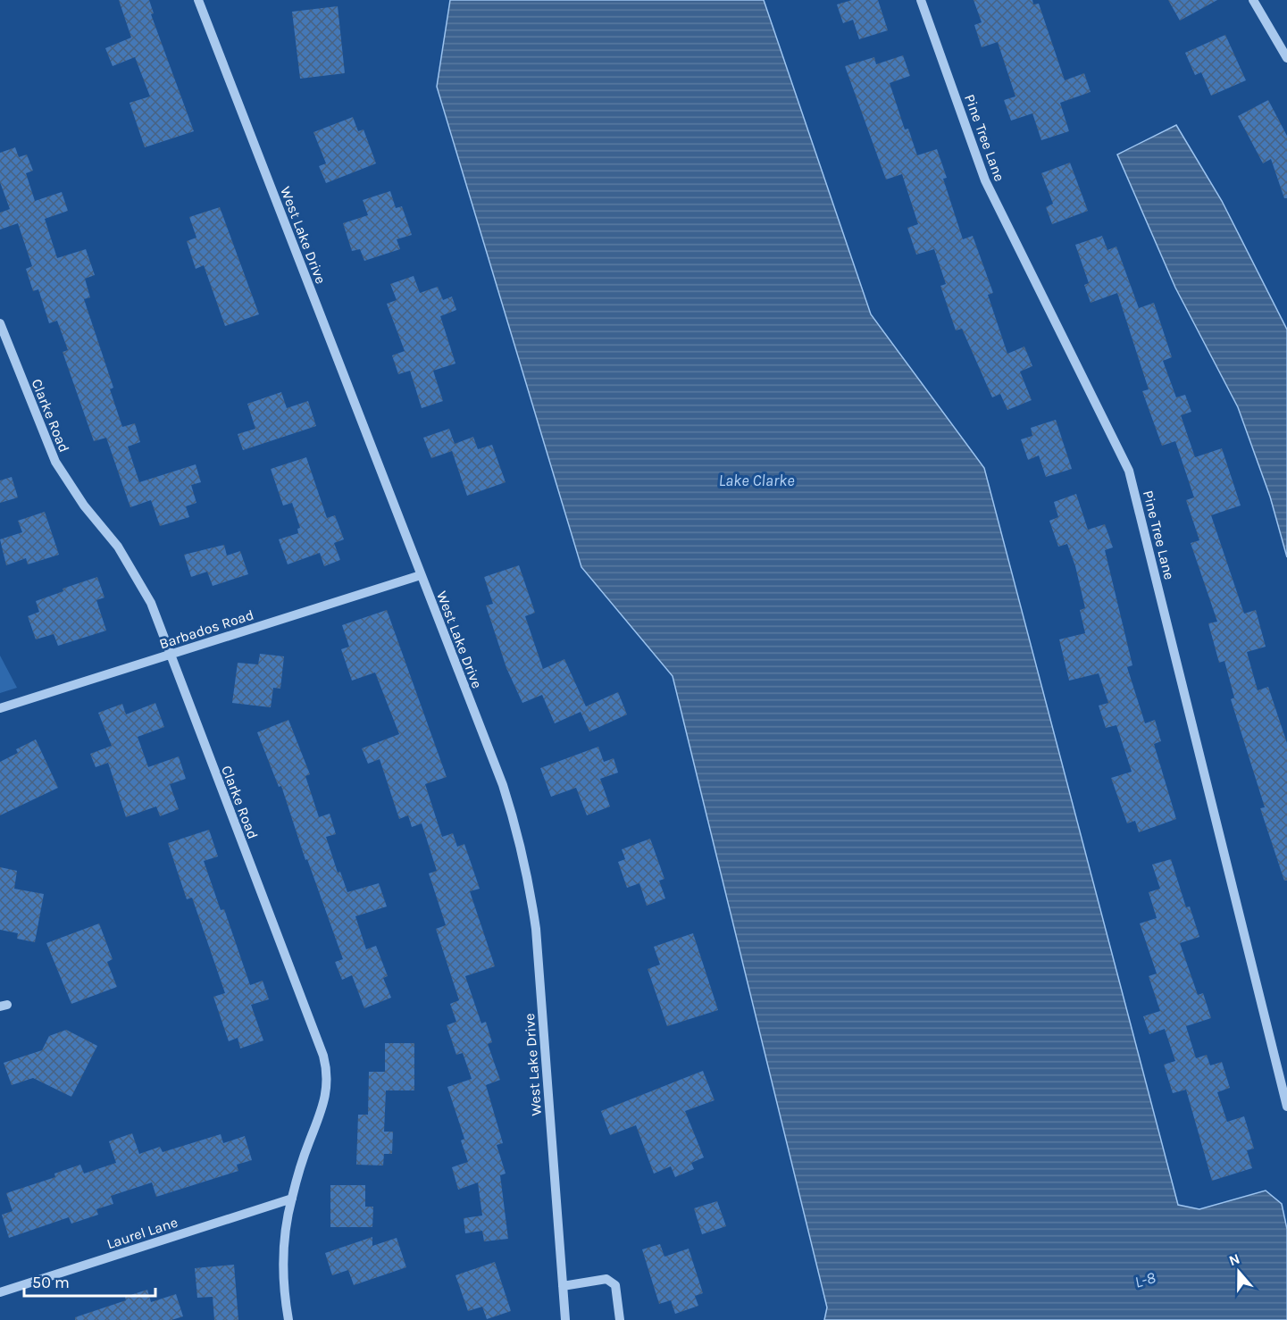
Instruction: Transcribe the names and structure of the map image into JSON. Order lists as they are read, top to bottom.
{
  "streets": {
    "street": [
      "Pine Tree Lane",
      "West Lake Drive",
      "Clarke Road",
      "Barbados Road",
      "Laurel Lane"
    ]
  },
  "crossings": [
    ["West Lake Drive", "Barbados Road"],
    ["Clarke Road", "Barbados Road"],
    ["Clarke Road", "Laurel Lane"]
  ],
  "water": ["Lake Clarke", "L-8"],
  "scale_bar": "50 m",
  "north": "top"
}
